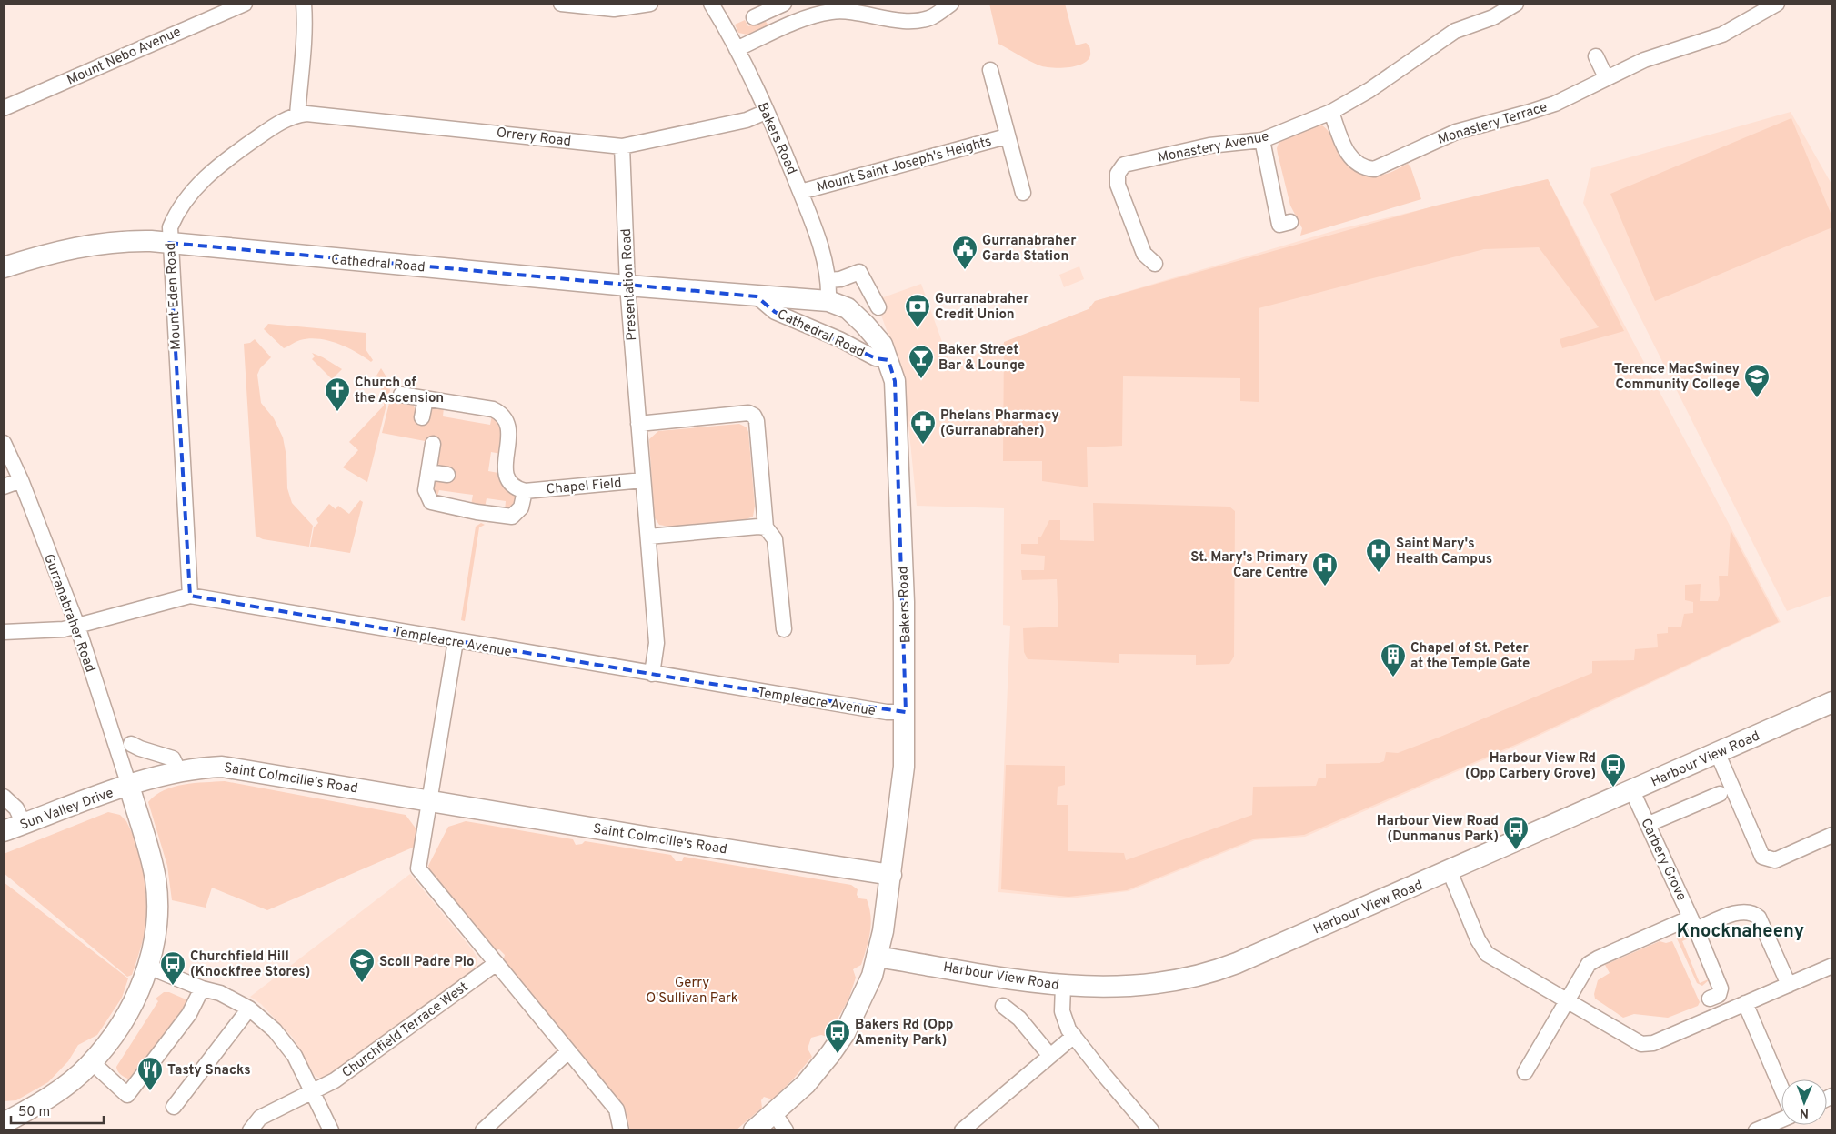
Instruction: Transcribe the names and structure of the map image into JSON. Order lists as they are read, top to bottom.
{
  "streets": {
    "street": [
      "Mount Nebo Avenue",
      "Monastery Terrace",
      "Orrery Road",
      "Bakers Road",
      "Monastery Avenue",
      "Mount Saint Joseph's Heights",
      "Cathedral Road",
      "Presentation Road",
      "Mount Eden Road",
      "Chapel Field",
      "Gurranabraher Road",
      "Templeacre Avenue",
      "Harbour View Road",
      "Saint Colmcille's Road",
      "Sun Valley Drive",
      "Carbery Grove",
      "Churchfield Terrace West"
    ]
  },
  "crossings": [
    ["Monastery Terrace", "Monastery Avenue"],
    ["Orrery Road", "Bakers Road"],
    ["Orrery Road", "Presentation Road"],
    ["Orrery Road", "Mount Eden Road"],
    ["Bakers Road", "Mount Saint Joseph's Heights"],
    ["Bakers Road", "Cathedral Road"],
    ["Bakers Road", "Templeacre Avenue"],
    ["Bakers Road", "Harbour View Road"],
    ["Bakers Road", "Saint Colmcille's Road"],
    ["Cathedral Road", "Presentation Road"],
    ["Cathedral Road", "Mount Eden Road"],
    ["Presentation Road", "Chapel Field"],
    ["Presentation Road", "Templeacre Avenue"],
    ["Mount Eden Road", "Templeacre Avenue"],
    ["Gurranabraher Road", "Templeacre Avenue"],
    ["Gurranabraher Road", "Saint Colmcille's Road"],
    ["Gurranabraher Road", "Sun Valley Drive"],
    ["Harbour View Road", "Carbery Grove"],
    ["Saint Colmcille's Road", "Sun Valley Drive"]
  ],
  "districts": ["Knocknaheeny"],
  "parks": ["Gerry O'Sullivan Park"],
  "places": {
    "public building": ["Gurranabraher Garda Station"],
    "bank": ["Gurranabraher Credit Union"],
    "bar": ["Baker Street Bar & Lounge"],
    "school or university": ["Terence MacSwiney Community College", "Scoil Padre Pio"],
    "church": ["Church of the Ascension"],
    "pharmacy": ["Phelans Pharmacy (Gurranabraher)"],
    "hospital": ["Saint Mary's Health Campus", "St. Mary's Primary Care Centre"],
    "building": ["Chapel of St. Peter at the Temple Gate"],
    "bus stop": [
      "Harbour View Rd (Opp Carbery Grove)",
      "Harbour View Road (Dunmanus Park)",
      "Churchfield Hill (Knockfree Stores)",
      "Bakers Rd (Opp Amenity Park)"
    ],
    "restaurant": ["Tasty Snacks"]
  },
  "scale_bar": "50 m",
  "north": "bottom"
}
